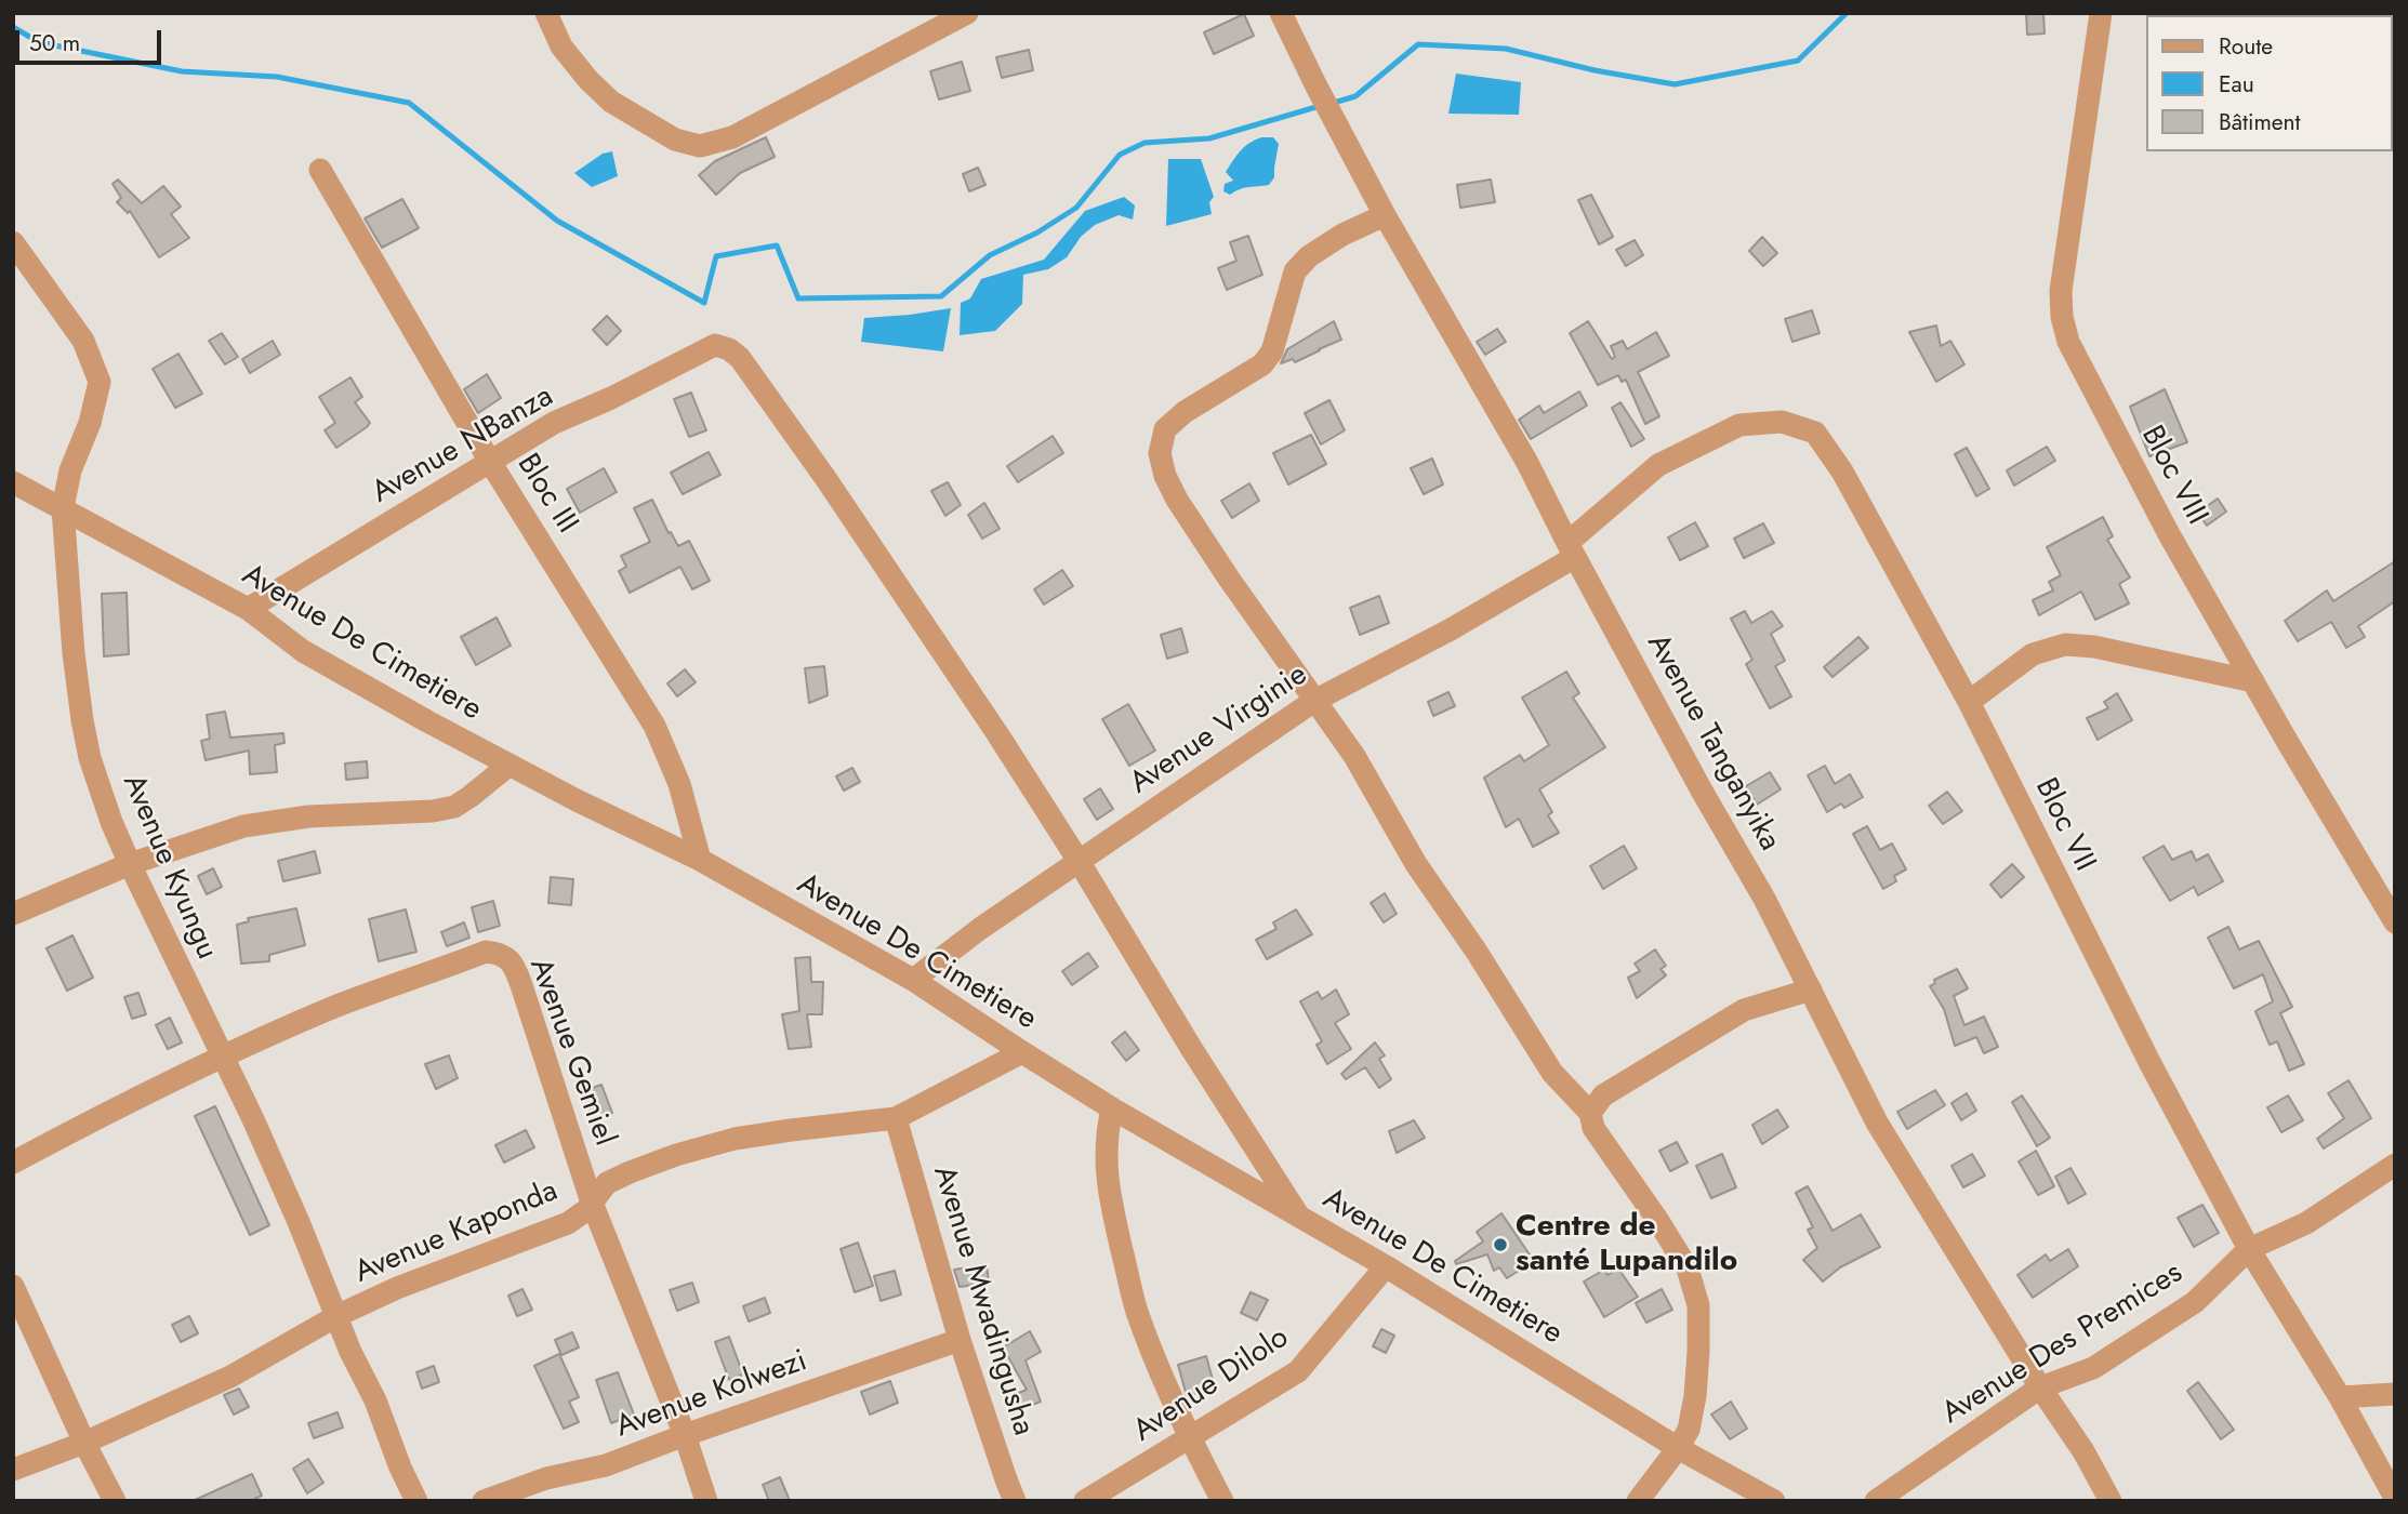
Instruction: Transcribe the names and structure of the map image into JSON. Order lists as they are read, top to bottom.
{
  "streets": {
    "street": [
      "Avenue NBanza",
      "Bloc VIII",
      "Bloc III",
      "Avenue De Cimetiere",
      "Avenue Virginie",
      "Avenue Tanganyika",
      "Bloc VII",
      "Avenue Kyungu",
      "Avenue Gemiel",
      "Avenue Kaponda",
      "Avenue Mwadingusha",
      "Avenue Des Premices",
      "Avenue Dilolo",
      "Avenue Kolwezi"
    ]
  },
  "crossings": [
    ["Avenue NBanza", "Bloc III"],
    ["Avenue NBanza", "Avenue De Cimetiere"],
    ["Avenue NBanza", "Avenue Virginie"],
    ["Bloc III", "Avenue De Cimetiere"],
    ["Avenue De Cimetiere", "Avenue Virginie"],
    ["Avenue De Cimetiere", "Avenue Kyungu"],
    ["Avenue De Cimetiere", "Avenue Dilolo"],
    ["Avenue Virginie", "Avenue Tanganyika"],
    ["Avenue Virginie", "Bloc VII"],
    ["Avenue Tanganyika", "Bloc VII"],
    ["Avenue Tanganyika", "Avenue Des Premices"],
    ["Bloc VII", "Avenue Des Premices"],
    ["Avenue Kyungu", "Avenue Gemiel"],
    ["Avenue Kyungu", "Avenue Kaponda"],
    ["Avenue Gemiel", "Avenue Kaponda"],
    ["Avenue Gemiel", "Avenue Kolwezi"],
    ["Avenue Kaponda", "Avenue Mwadingusha"],
    ["Avenue Mwadingusha", "Avenue Kolwezi"]
  ],
  "places": ["Centre de santé Lupandilo"],
  "legend": ["Route", "Eau", "Bâtiment"],
  "scale_bar": "50 m"
}
